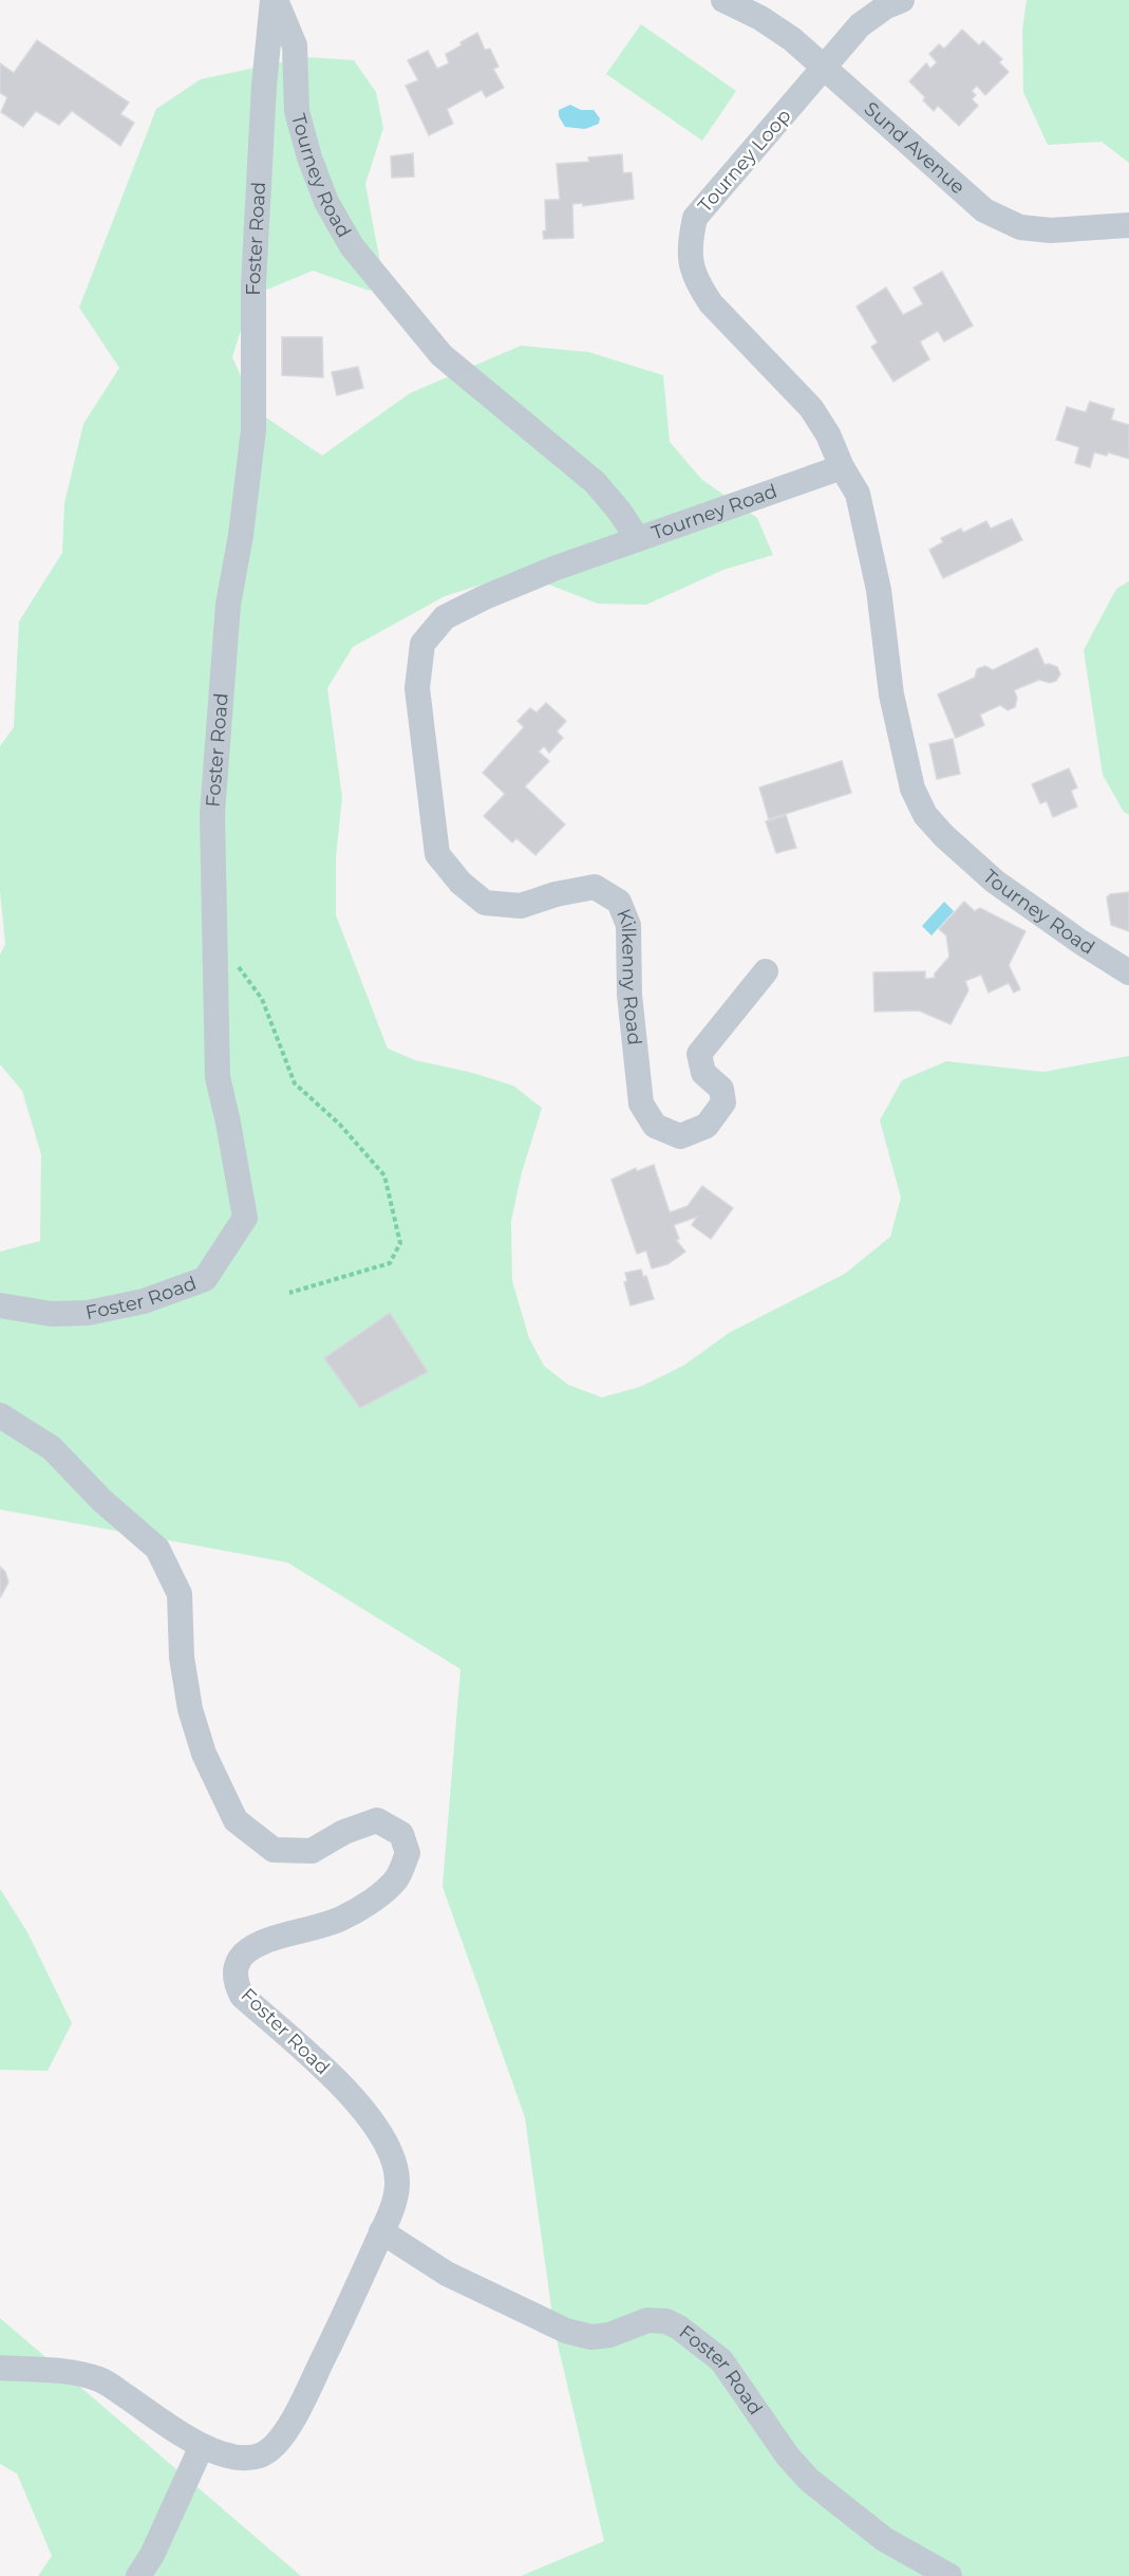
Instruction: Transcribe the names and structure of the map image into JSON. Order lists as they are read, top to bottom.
{
  "streets": {
    "street": [
      "Sund Avenue",
      "Tourney Loop",
      "Tourney Road",
      "Foster Road",
      "Kilkenny Road"
    ]
  },
  "crossings": [
    ["Sund Avenue", "Tourney Loop"],
    ["Tourney Loop", "Tourney Road"],
    ["Tourney Road", "Foster Road"],
    ["Tourney Road", "Kilkenny Road"]
  ]
}
